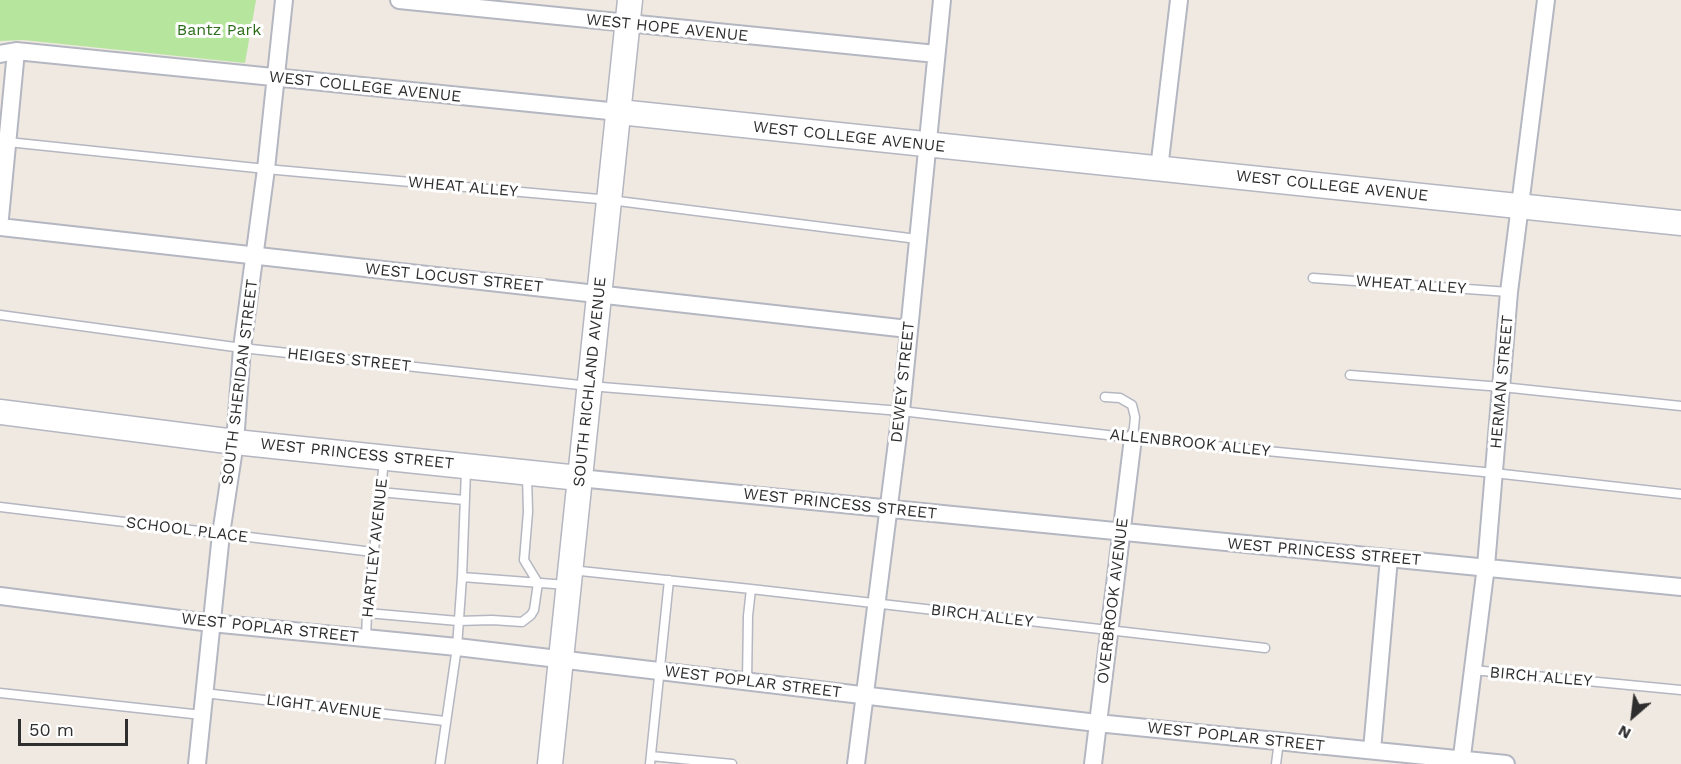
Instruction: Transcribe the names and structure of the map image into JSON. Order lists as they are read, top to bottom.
{
  "streets": {
    "street": [
      "WEST HOPE AVENUE",
      "WEST COLLEGE AVENUE",
      "WEST LOCUST STREET",
      "SOUTH SHERIDAN STREET",
      "SOUTH RICHLAND AVENUE",
      "DEWEY STREET",
      "HERMAN STREET",
      "WEST PRINCESS STREET",
      "OVERBROOK AVENUE",
      "WEST POPLAR STREET"
    ],
    "lane": [
      "WHEAT ALLEY",
      "HEIGES STREET",
      "ALLENBROOK ALLEY",
      "SCHOOL PLACE",
      "HARTLEY AVENUE",
      "BIRCH ALLEY",
      "LIGHT AVENUE"
    ]
  },
  "crossings": [
    ["WEST HOPE AVENUE", "SOUTH RICHLAND AVENUE"],
    ["WEST HOPE AVENUE", "DEWEY STREET"],
    ["WEST COLLEGE AVENUE", "SOUTH SHERIDAN STREET"],
    ["WEST COLLEGE AVENUE", "SOUTH RICHLAND AVENUE"],
    ["WEST COLLEGE AVENUE", "DEWEY STREET"],
    ["WEST COLLEGE AVENUE", "HERMAN STREET"],
    ["WHEAT ALLEY", "SOUTH SHERIDAN STREET"],
    ["WHEAT ALLEY", "SOUTH RICHLAND AVENUE"],
    ["WHEAT ALLEY", "DEWEY STREET"],
    ["WHEAT ALLEY", "HERMAN STREET"],
    ["WEST LOCUST STREET", "SOUTH SHERIDAN STREET"],
    ["WEST LOCUST STREET", "SOUTH RICHLAND AVENUE"],
    ["WEST LOCUST STREET", "DEWEY STREET"],
    ["HEIGES STREET", "SOUTH SHERIDAN STREET"],
    ["HEIGES STREET", "SOUTH RICHLAND AVENUE"],
    ["HEIGES STREET", "ALLENBROOK ALLEY"],
    ["SOUTH SHERIDAN STREET", "WEST PRINCESS STREET"],
    ["SOUTH SHERIDAN STREET", "SCHOOL PLACE"],
    ["SOUTH SHERIDAN STREET", "WEST POPLAR STREET"],
    ["SOUTH SHERIDAN STREET", "LIGHT AVENUE"],
    ["SOUTH RICHLAND AVENUE", "WEST PRINCESS STREET"],
    ["SOUTH RICHLAND AVENUE", "WEST POPLAR STREET"],
    ["DEWEY STREET", "ALLENBROOK ALLEY"],
    ["DEWEY STREET", "WEST PRINCESS STREET"],
    ["DEWEY STREET", "BIRCH ALLEY"],
    ["DEWEY STREET", "WEST POPLAR STREET"],
    ["HERMAN STREET", "ALLENBROOK ALLEY"],
    ["HERMAN STREET", "WEST PRINCESS STREET"],
    ["HERMAN STREET", "BIRCH ALLEY"],
    ["HERMAN STREET", "WEST POPLAR STREET"],
    ["ALLENBROOK ALLEY", "OVERBROOK AVENUE"],
    ["WEST PRINCESS STREET", "HARTLEY AVENUE"],
    ["WEST PRINCESS STREET", "OVERBROOK AVENUE"],
    ["SCHOOL PLACE", "HARTLEY AVENUE"],
    ["HARTLEY AVENUE", "WEST POPLAR STREET"],
    ["OVERBROOK AVENUE", "BIRCH ALLEY"],
    ["OVERBROOK AVENUE", "WEST POPLAR STREET"]
  ],
  "parks": ["Bantz Park"],
  "scale_bar": "50 m",
  "north": "bottom left"
}
